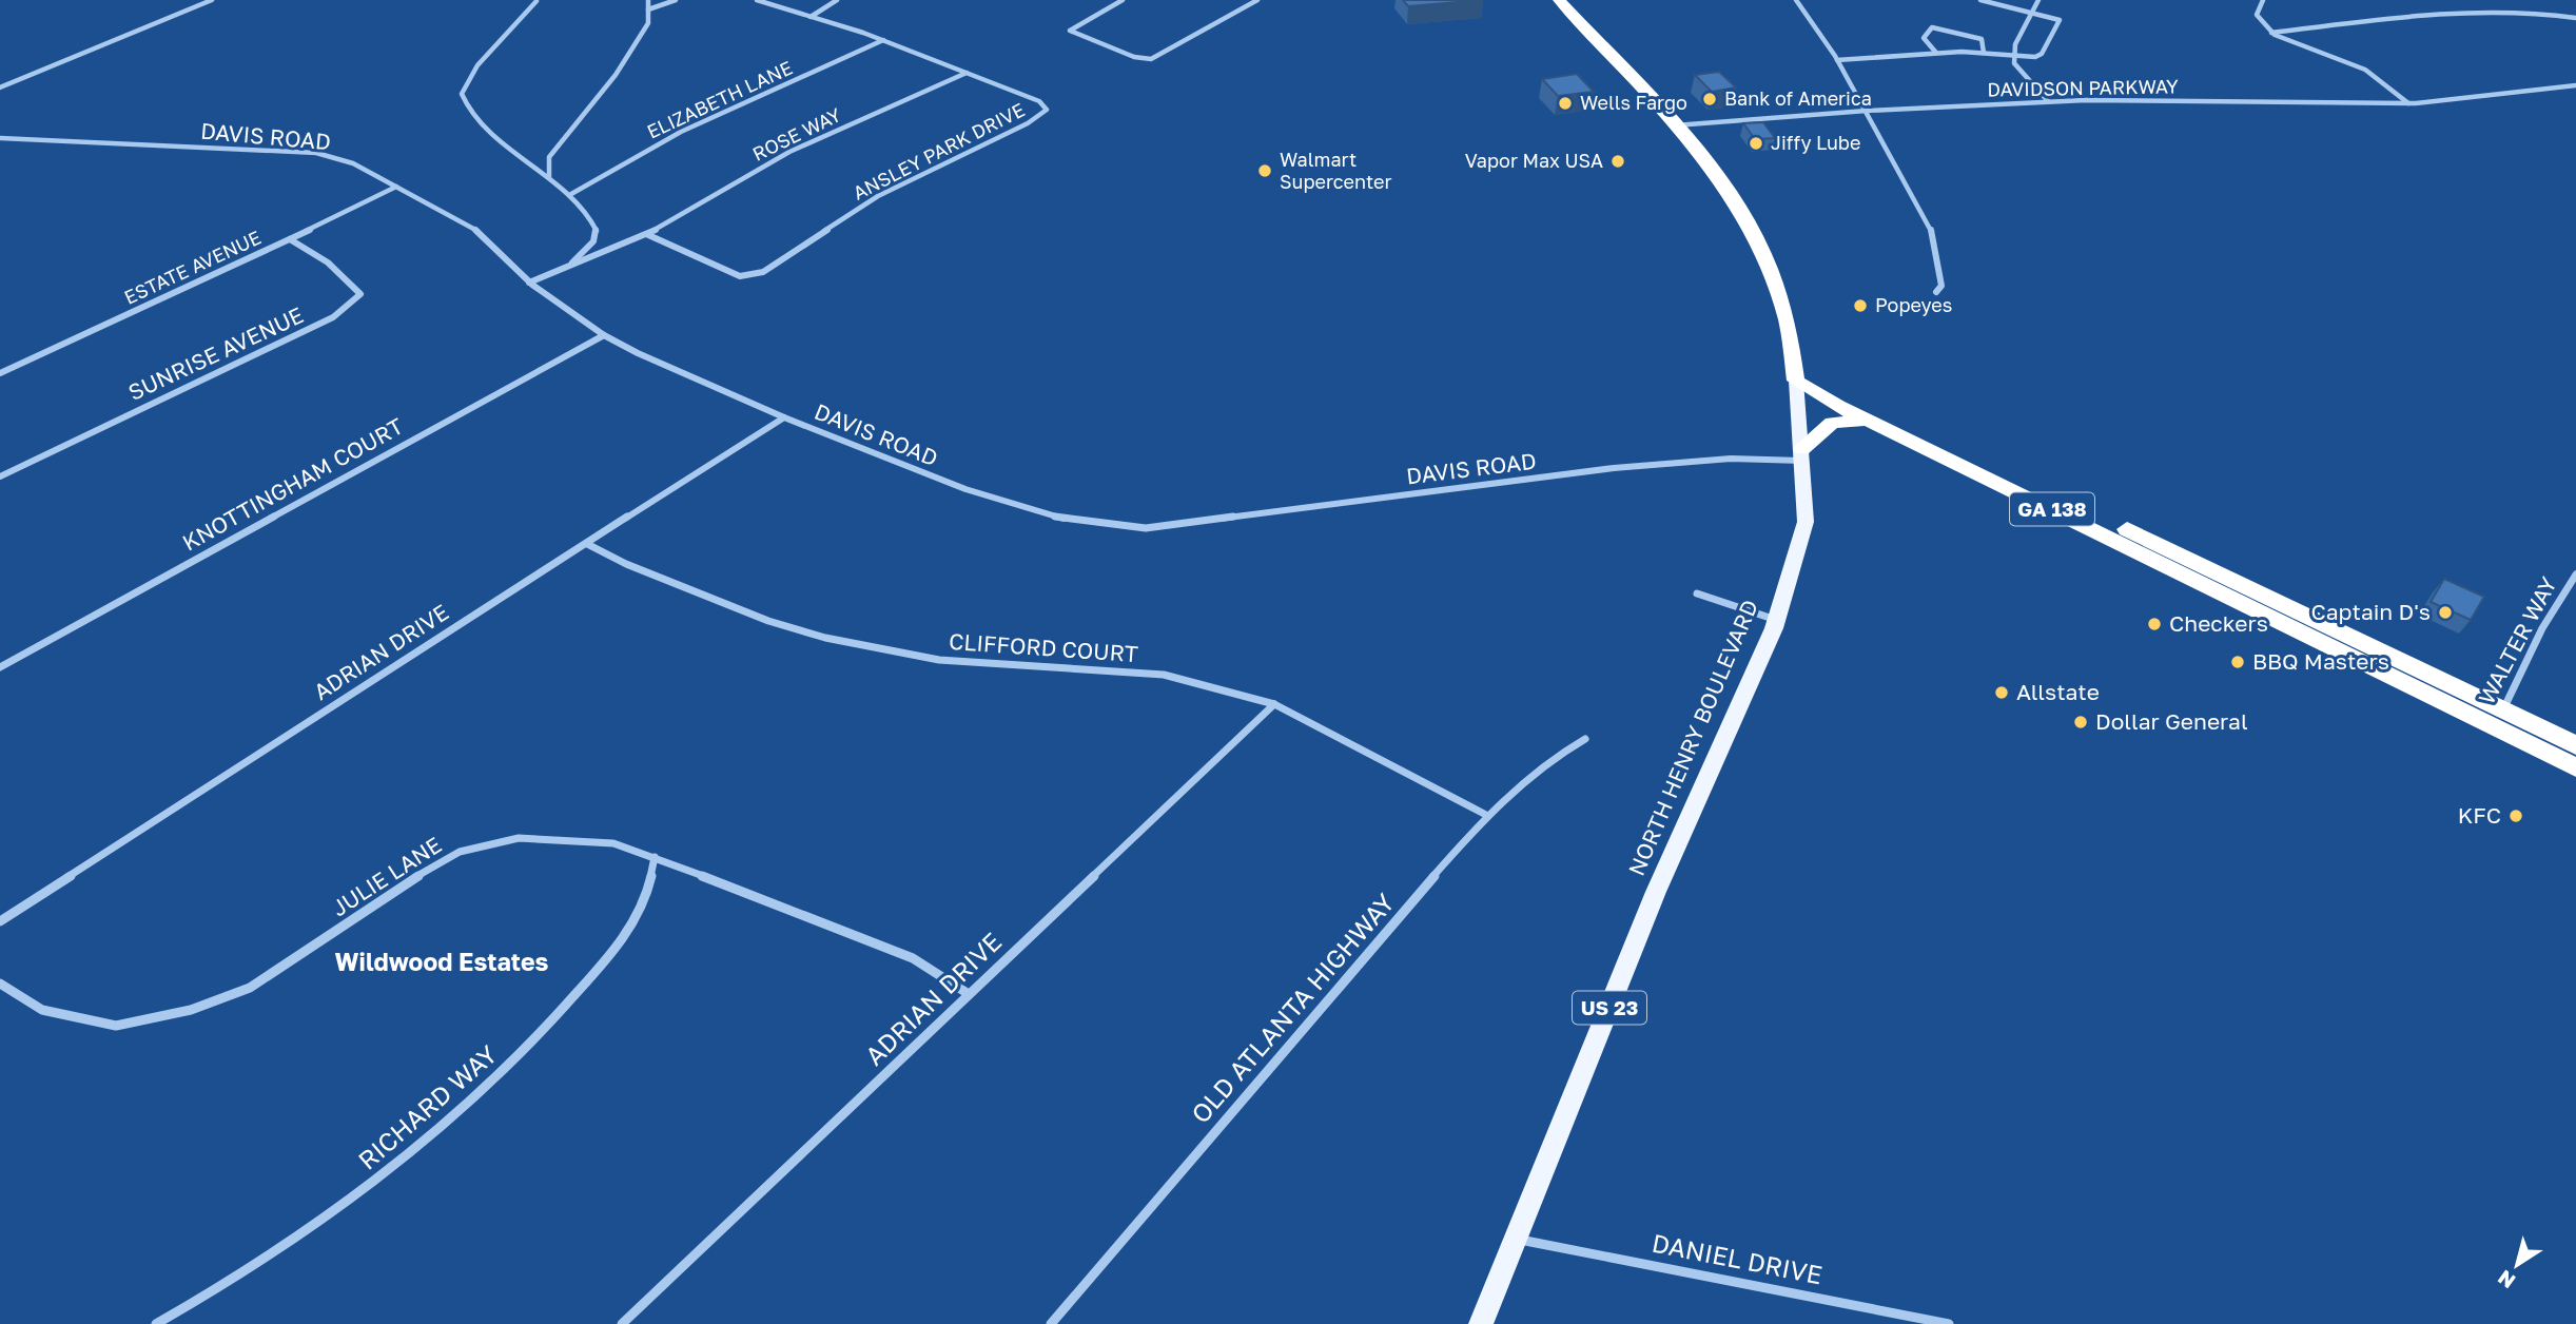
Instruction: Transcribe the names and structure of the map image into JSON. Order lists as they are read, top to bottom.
{
  "streets": {
    "highway": ["GA 138", "NORTH HENRY BOULEVARD", "US 23"],
    "street": [
      "DAVIDSON PARKWAY",
      "ELIZABETH LANE",
      "ROSE WAY",
      "DAVIS ROAD",
      "ANSLEY PARK DRIVE",
      "ESTATE AVENUE",
      "SUNRISE AVENUE",
      "KNOTTINGHAM COURT",
      "WALTER WAY",
      "CLIFFORD COURT",
      "ADRIAN DRIVE",
      "JULIE LANE",
      "OLD ATLANTA HIGHWAY",
      "RICHARD WAY",
      "DANIEL DRIVE"
    ]
  },
  "crossings": [
    ["DAVIDSON PARKWAY", "NORTH HENRY BOULEVARD"],
    ["ELIZABETH LANE", "ANSLEY PARK DRIVE"],
    ["ROSE WAY", "DAVIS ROAD"],
    ["ROSE WAY", "ANSLEY PARK DRIVE"],
    ["DAVIS ROAD", "ESTATE AVENUE"],
    ["DAVIS ROAD", "KNOTTINGHAM COURT"],
    ["DAVIS ROAD", "ADRIAN DRIVE"],
    ["DAVIS ROAD", "NORTH HENRY BOULEVARD"],
    ["ESTATE AVENUE", "SUNRISE AVENUE"],
    ["GA 138", "WALTER WAY"],
    ["GA 138", "NORTH HENRY BOULEVARD"],
    ["CLIFFORD COURT", "ADRIAN DRIVE"],
    ["CLIFFORD COURT", "OLD ATLANTA HIGHWAY"],
    ["ADRIAN DRIVE", "JULIE LANE"],
    ["NORTH HENRY BOULEVARD", "DANIEL DRIVE"],
    ["JULIE LANE", "RICHARD WAY"]
  ],
  "districts": ["Wildwood Estates"],
  "places": [
    "Bank of America",
    "Wells Fargo",
    "Jiffy Lube",
    "Vapor Max USA",
    "Walmart Supercenter",
    "Popeyes",
    "Captain D's",
    "Checkers",
    "BBQ Masters",
    "Allstate",
    "Dollar General",
    "KFC"
  ],
  "north": "bottom left"
}
